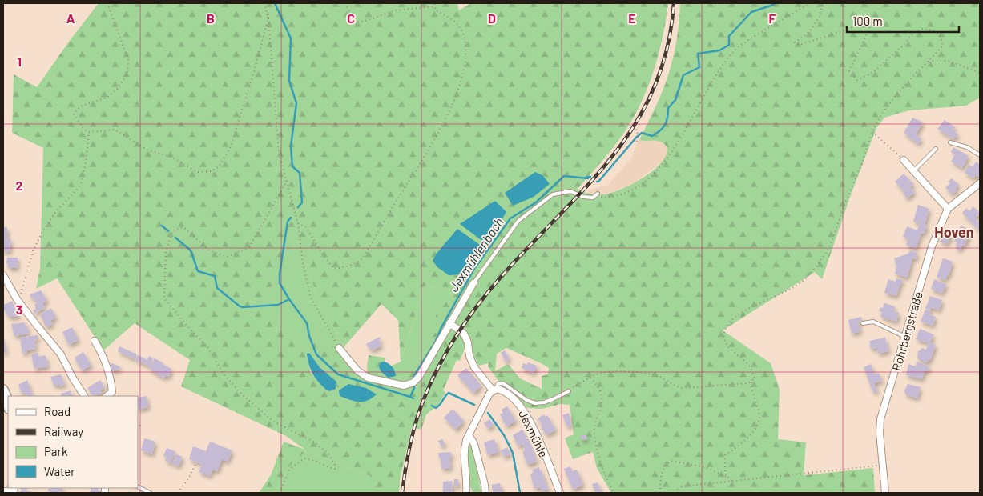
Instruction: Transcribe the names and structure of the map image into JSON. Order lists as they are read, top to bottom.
{
  "streets": {
    "street": ["Rohrbergstraße", "Jexmühle"]
  },
  "districts": ["Hoven"],
  "water": ["Jexmühlenbach"],
  "legend": [
    "Road",
    "Railway",
    "Park",
    "Water"
  ],
  "scale_bar": "100 m",
  "grid": {
    "columns": [
      "A",
      "B",
      "C",
      "D",
      "E",
      "F"
    ],
    "rows": ["1", "2", "3"]
  }
}
